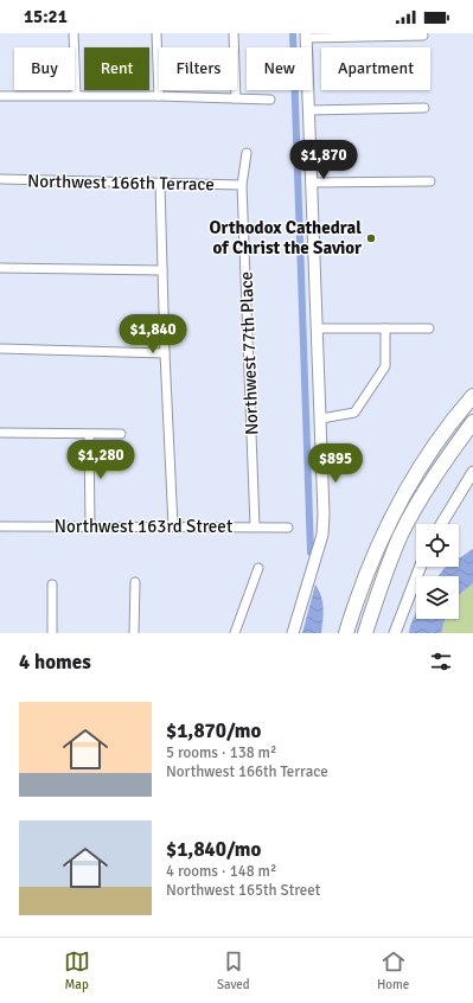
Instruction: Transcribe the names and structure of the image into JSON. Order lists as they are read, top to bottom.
{
  "streets": {
    "street": ["Northwest 166th Terrace", "Northwest 77th Place", "Northwest 163rd Street"]
  },
  "crossings": [
    ["Northwest 166th Terrace", "Northwest 77th Place"],
    ["Northwest 77th Place", "Northwest 163rd Street"]
  ],
  "places": ["Orthodox Cathedral of Christ the Savior"],
  "page": {
    "status": "15:21",
    "chip": [
      "Buy",
      "Rent",
      "Filters",
      "New",
      "Apartment"
    ],
    "price": [
      "$1,870",
      "$1,840",
      "$1,280",
      "$895"
    ],
    "heading": "4 homes",
    "list": [
      {
        "name": "$1,870/mo",
        "note": "5 rooms · 138 m² · Northwest 166th Terrace"
      },
      {
        "name": "$1,840/mo",
        "note": "4 rooms · 148 m² · Northwest 165th Street"
      }
    ],
    "tabs": ["Map", "Saved", "Home"]
  }
}
